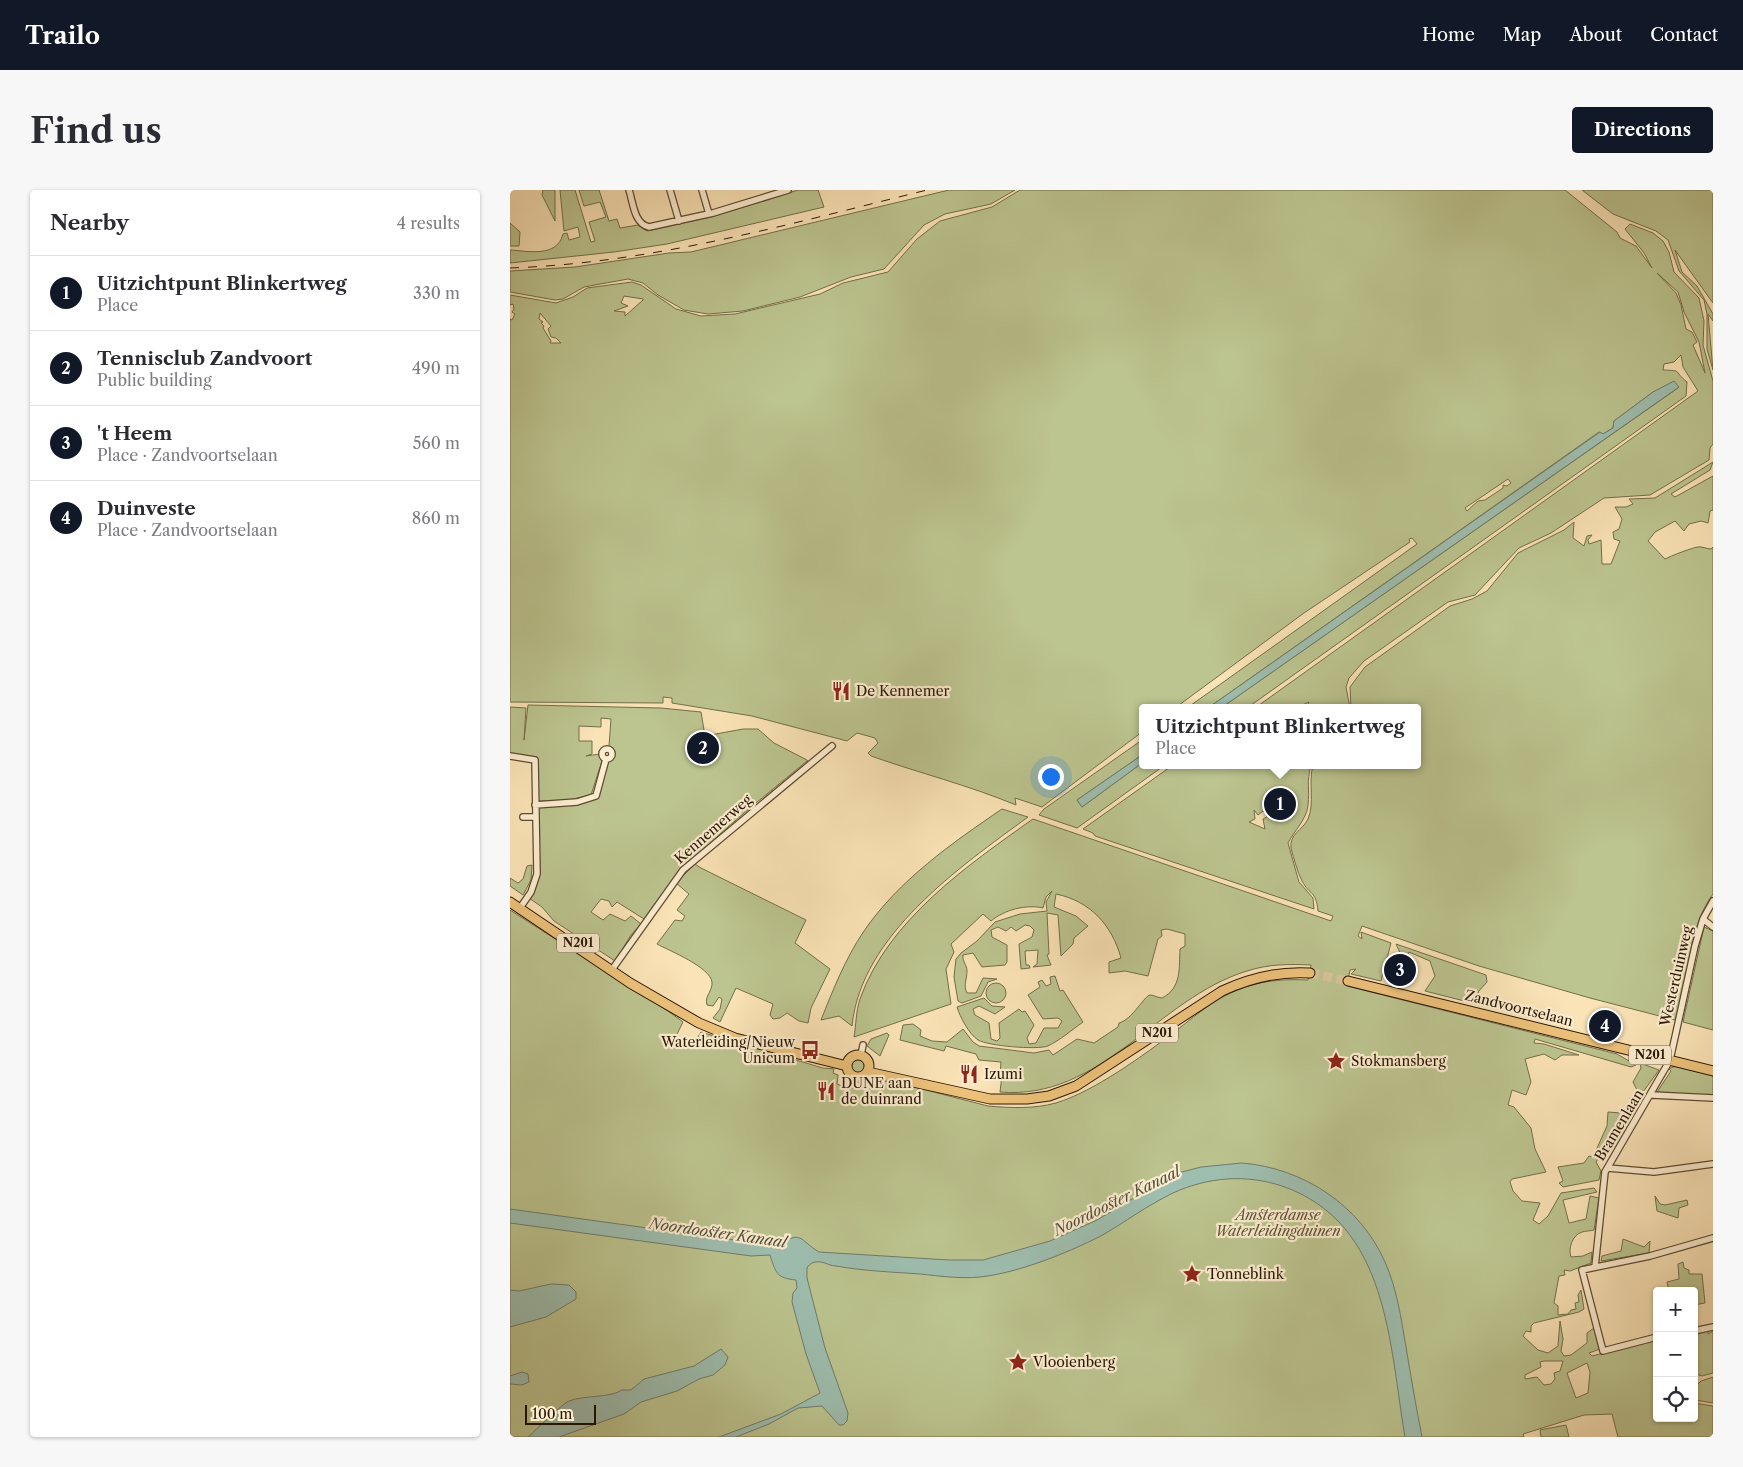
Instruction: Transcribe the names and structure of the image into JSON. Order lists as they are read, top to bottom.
{
  "streets": {
    "main road": ["N201", "Zandvoortselaan"],
    "street": ["Kennemerweg", "Westerduinweg", "Bramenlaan"]
  },
  "crossings": [
    ["Kennemerweg", "N201"],
    ["Westerduinweg", "Zandvoortselaan"],
    ["Westerduinweg", "Bramenlaan"],
    ["Zandvoortselaan", "Bramenlaan"]
  ],
  "water": ["Noordooster Kanaal"],
  "parks": ["Amsterdamse Waterleidingduinen"],
  "places": {
    "restaurant": ["De Kennemer", "Izumi", "DUNE aan de duinrand"],
    "bus stop": ["Waterleiding/Nieuw Unicum"],
    "place": ["Stokmansberg", "Tonneblink", "Vlooienberg"]
  },
  "scale_bar": "100 m",
  "page": {
    "header": "Trailo",
    "nav": [
      "Home",
      "Map",
      "About",
      "Contact"
    ],
    "buttons": "Directions",
    "title": "Find us",
    "heading": ["Nearby", "4 results"],
    "list": [
      {
        "mark": "1",
        "name": "Uitzichtpunt Blinkertweg",
        "note": "Place",
        "value": "330 m"
      },
      {
        "mark": "2",
        "name": "Tennisclub Zandvoort",
        "note": "Public building",
        "value": "490 m"
      },
      {
        "mark": "3",
        "name": "'t Heem",
        "note": "Place · Zandvoortselaan",
        "value": "560 m"
      },
      {
        "mark": "4",
        "name": "Duinveste",
        "note": "Place · Zandvoortselaan",
        "value": "860 m"
      }
    ],
    "popup": ["Uitzichtpunt Blinkertweg", "Place"],
    "pins": [
      "2",
      "1",
      "3",
      "4"
    ],
    "map_buttons": ["+", "−"],
    "scale": "100 m"
  }
}
